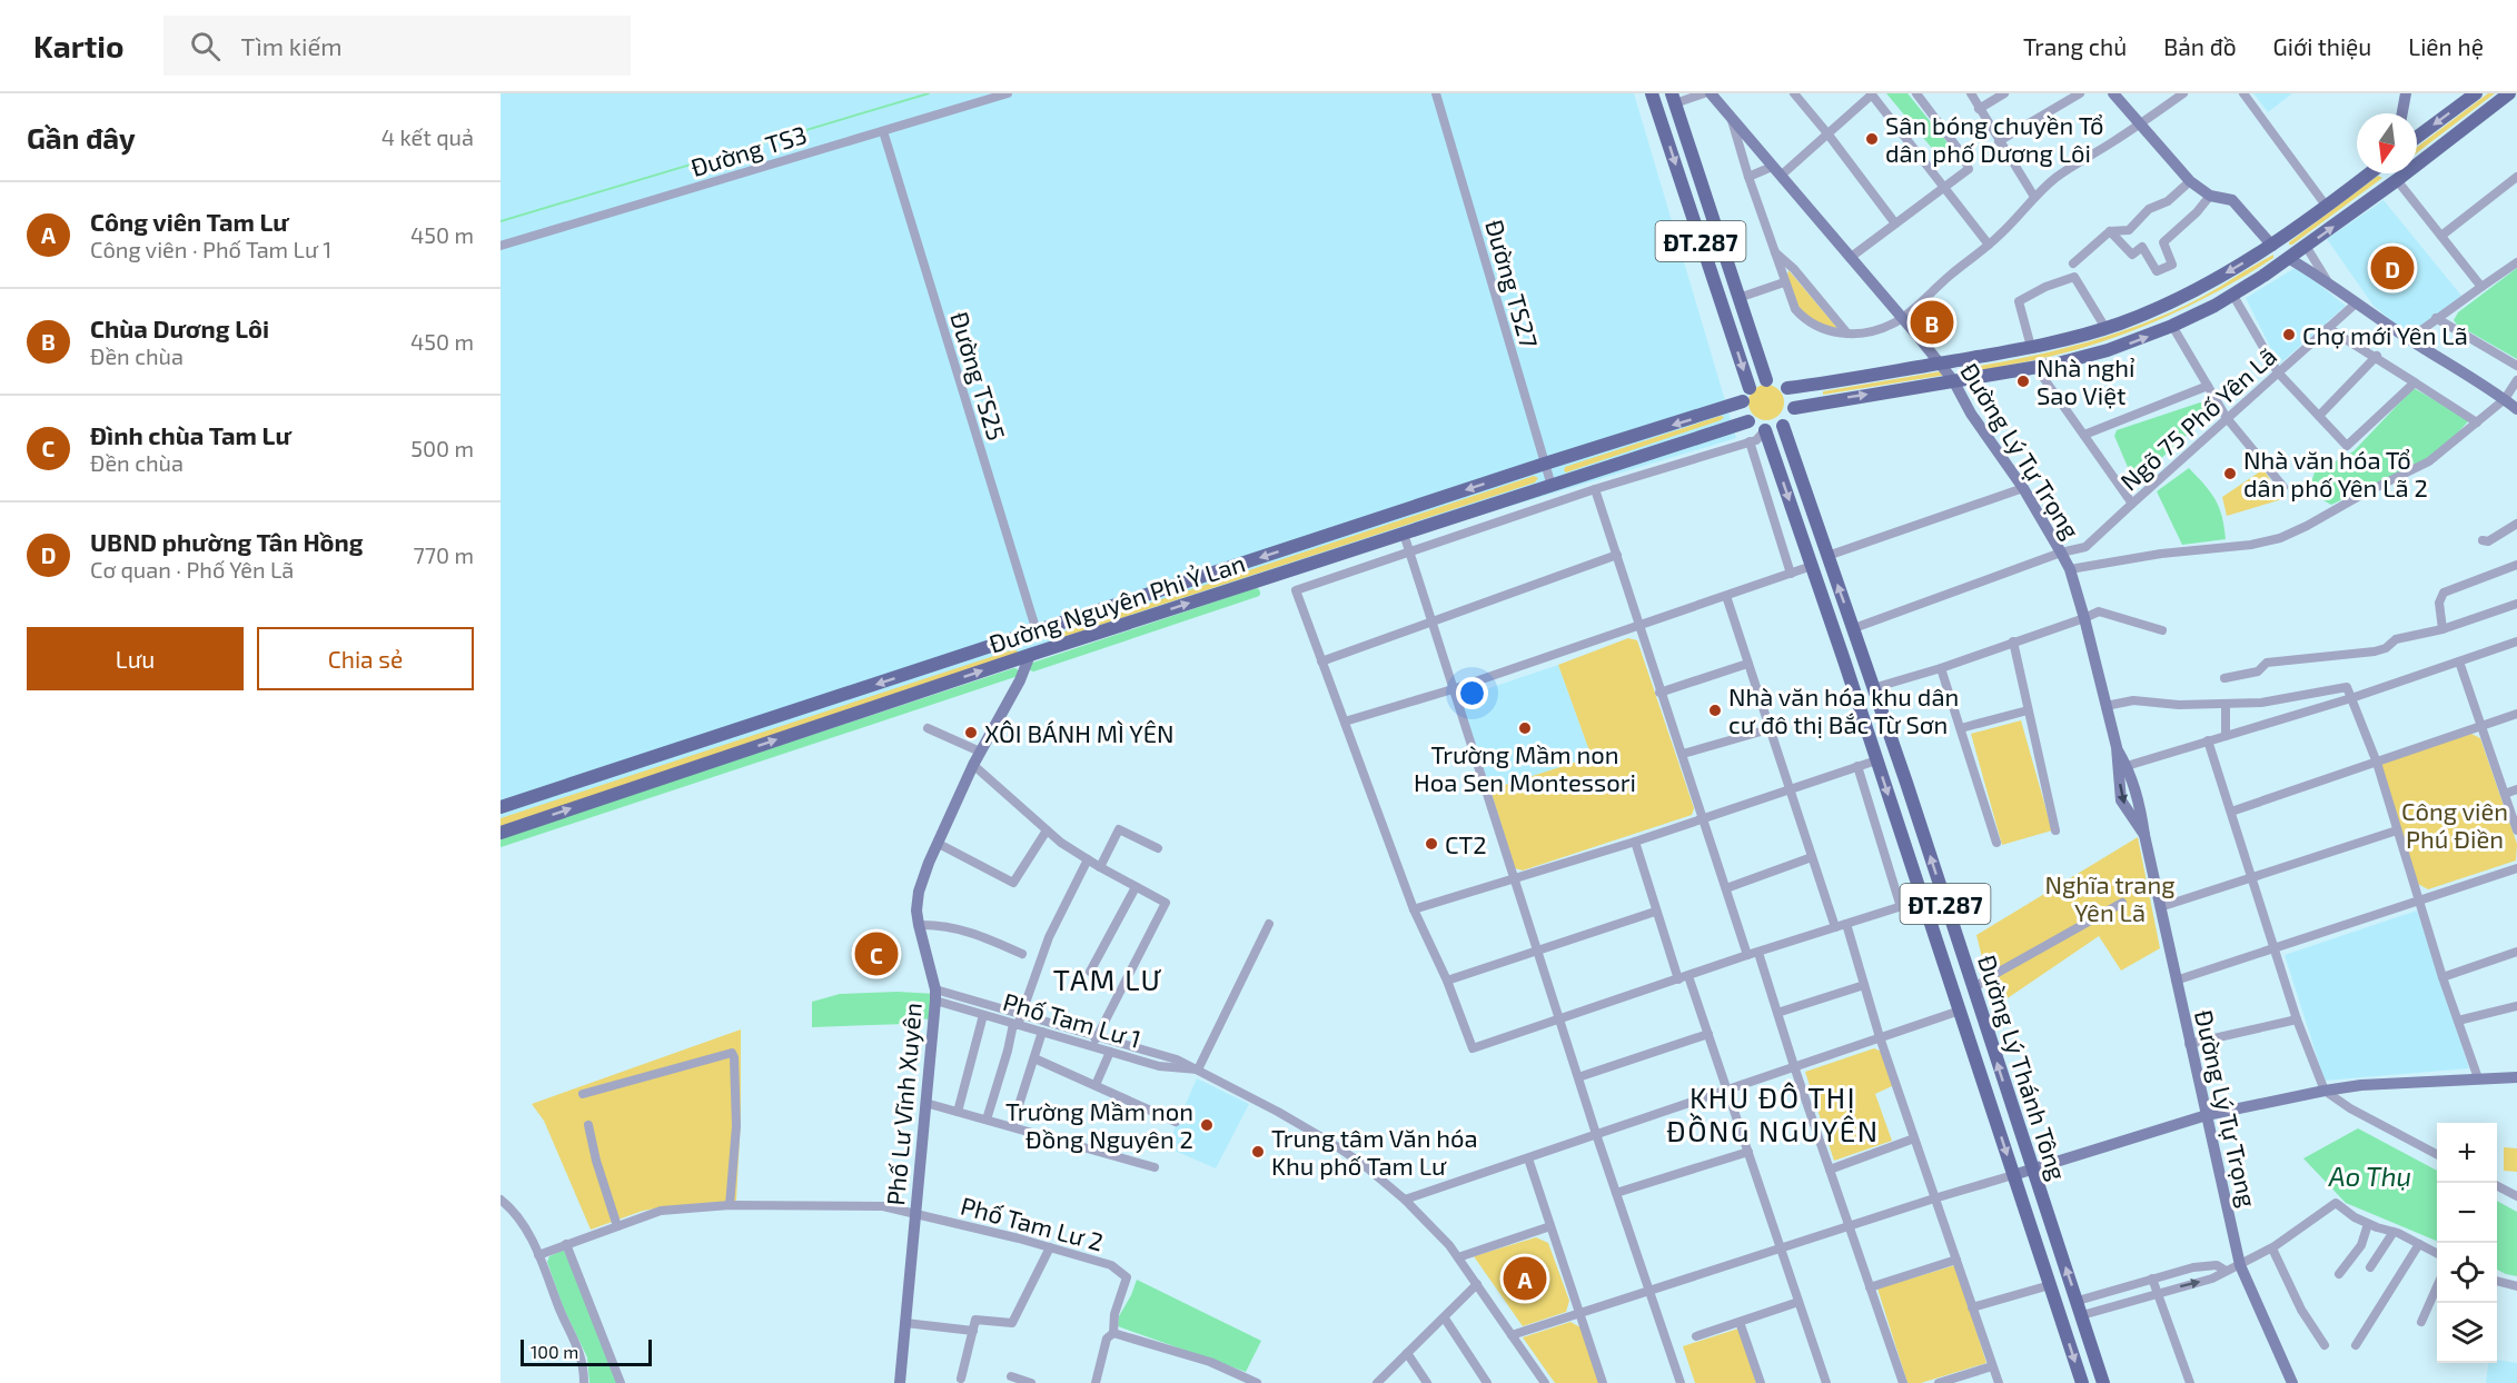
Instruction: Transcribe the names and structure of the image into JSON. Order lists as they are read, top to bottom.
{
  "streets": {
    "main road": [
      "ĐT.287",
      "Đường Lý Tự Trọng",
      "Đường Nguyên Phi Ỷ Lan",
      "Đường Lý Thánh Tông",
      "Phố Lư Vĩnh Xuyên"
    ],
    "street": [
      "Đường TS3",
      "Đường TS27",
      "Đường TS25",
      "Ngõ 75 Phố Yên Lã",
      "Phố Tam Lư 1",
      "Phố Tam Lư 2"
    ]
  },
  "crossings": [
    ["Đường TS3", "Đường TS25"],
    ["ĐT.287", "Đường Nguyên Phi Ỷ Lan"],
    ["ĐT.287", "Đường Lý Thánh Tông"],
    ["Đường TS27", "Đường Nguyên Phi Ỷ Lan"],
    ["Đường TS25", "Đường Nguyên Phi Ỷ Lan"],
    ["Ngõ 75 Phố Yên Lã", "Đường Lý Tự Trọng"],
    ["Ngõ 75 Phố Yên Lã", "Đường Lý Thánh Tông"],
    ["Đường Nguyên Phi Ỷ Lan", "Đường Lý Thánh Tông"],
    ["Đường Nguyên Phi Ỷ Lan", "Phố Lư Vĩnh Xuyên"],
    ["Phố Tam Lư 1", "Phố Lư Vĩnh Xuyên"],
    ["Phố Lư Vĩnh Xuyên", "Phố Tam Lư 2"]
  ],
  "districts": ["TAM LƯ", "KHU ĐÔ THỊ ĐỒNG NGUYÊN"],
  "water": ["Ao Thụ"],
  "parks": ["Công viên Phú Điền", "Nghĩa trang Yên Lã"],
  "places": [
    "Sân bóng chuyền Tổ dân phố Dương Lôi",
    "Chợ mới Yên Lã",
    "Nhà nghỉ Sao Việt",
    "Nhà văn hóa Tổ dân phố Yên Lã 2",
    "Nhà văn hóa khu dân cư đô thị Bắc Từ Sơn",
    "Trường Mầm non Hoa Sen Montessori",
    "XÔI BÁNH MÌ YÊN",
    "CT2",
    "Trường Mầm non Đồng Nguyên 2",
    "Trung tâm Văn hóa Khu phố Tam Lư"
  ],
  "scale_bar": "100 m",
  "north": "bottom",
  "page": {
    "header": "Kartio",
    "search": "Tìm kiếm",
    "nav": [
      "Trang chủ",
      "Bản đồ",
      "Giới thiệu",
      "Liên hệ"
    ],
    "heading": ["Gần đây", "4 kết quả"],
    "list": [
      {
        "mark": "A",
        "name": "Công viên Tam Lư",
        "note": "Công viên · Phố Tam Lư 1",
        "value": "450 m"
      },
      {
        "mark": "B",
        "name": "Chùa Dương Lôi",
        "note": "Đền chùa",
        "value": "450 m"
      },
      {
        "mark": "C",
        "name": "Đình chùa Tam Lư",
        "note": "Đền chùa",
        "value": "500 m"
      },
      {
        "mark": "D",
        "name": "UBND phường Tân Hồng",
        "note": "Cơ quan · Phố Yên Lã",
        "value": "770 m"
      }
    ],
    "pins": [
      "D",
      "B",
      "C",
      "A"
    ],
    "buttons": ["Lưu", "Chia sẻ"],
    "map_buttons": ["+", "−"],
    "scale": "100 m"
  }
}
